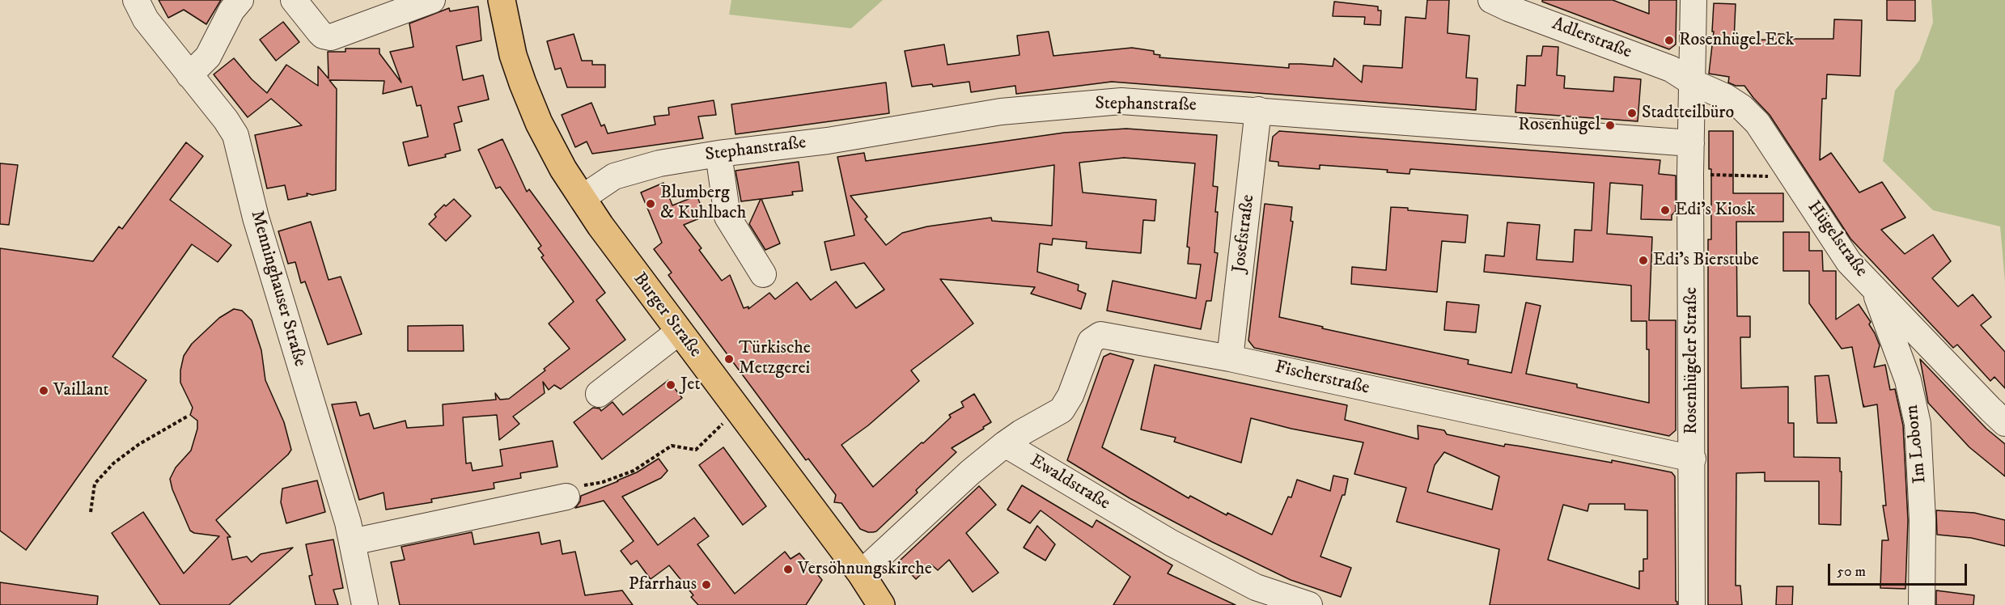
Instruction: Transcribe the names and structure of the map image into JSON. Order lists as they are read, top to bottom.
{
  "streets": {
    "main road": ["Burger Straße"],
    "street": [
      "Adlerstraße",
      "Stephanstraße",
      "Josefstraße",
      "Hügelstraße",
      "Menninghauser Straße",
      "Rosenhügeler Straße",
      "Fischerstraße",
      "Im Loborn",
      "Ewaldstraße"
    ]
  },
  "crossings": [
    ["Adlerstraße", "Hügelstraße"],
    ["Adlerstraße", "Rosenhügeler Straße"],
    ["Stephanstraße", "Josefstraße"],
    ["Stephanstraße", "Burger Straße"],
    ["Stephanstraße", "Rosenhügeler Straße"],
    ["Josefstraße", "Fischerstraße"],
    ["Hügelstraße", "Rosenhügeler Straße"],
    ["Hügelstraße", "Im Loborn"],
    ["Rosenhügeler Straße", "Fischerstraße"],
    ["Fischerstraße", "Ewaldstraße"]
  ],
  "places": [
    "Rosenhügel Eck",
    "Stadtteilbüro",
    "Rosenhügel",
    "Blumberg & Kuhlbach",
    "Edi's Kiosk",
    "Edi's Bierstube",
    "Türkische Metzgerei",
    "Jet",
    "Vaillant",
    "Versöhnungskirche",
    "Pfarrhaus"
  ],
  "scale_bar": "50 m"
}
